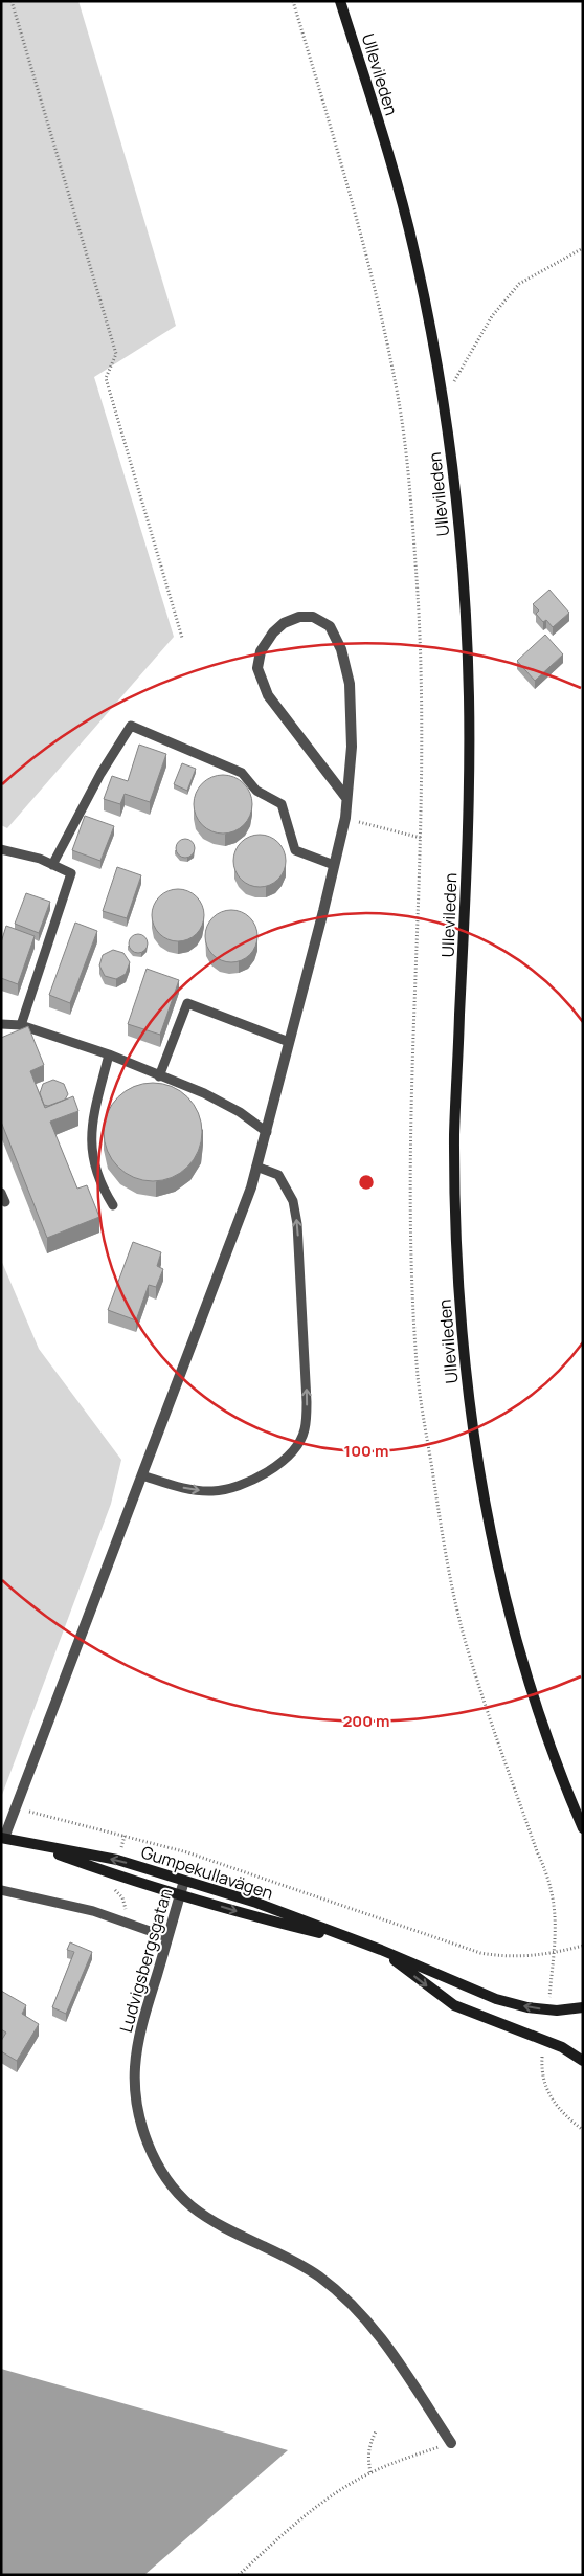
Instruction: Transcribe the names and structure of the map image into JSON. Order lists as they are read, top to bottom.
{
  "streets": {
    "main road": ["Ullevileden", "Gumpekullavägen"],
    "street": ["Ludvigsbergsgatan"]
  },
  "crossings": [
    ["Gumpekullavägen", "Ludvigsbergsgatan"]
  ],
  "rings": ["100 m", "200 m"]
}
